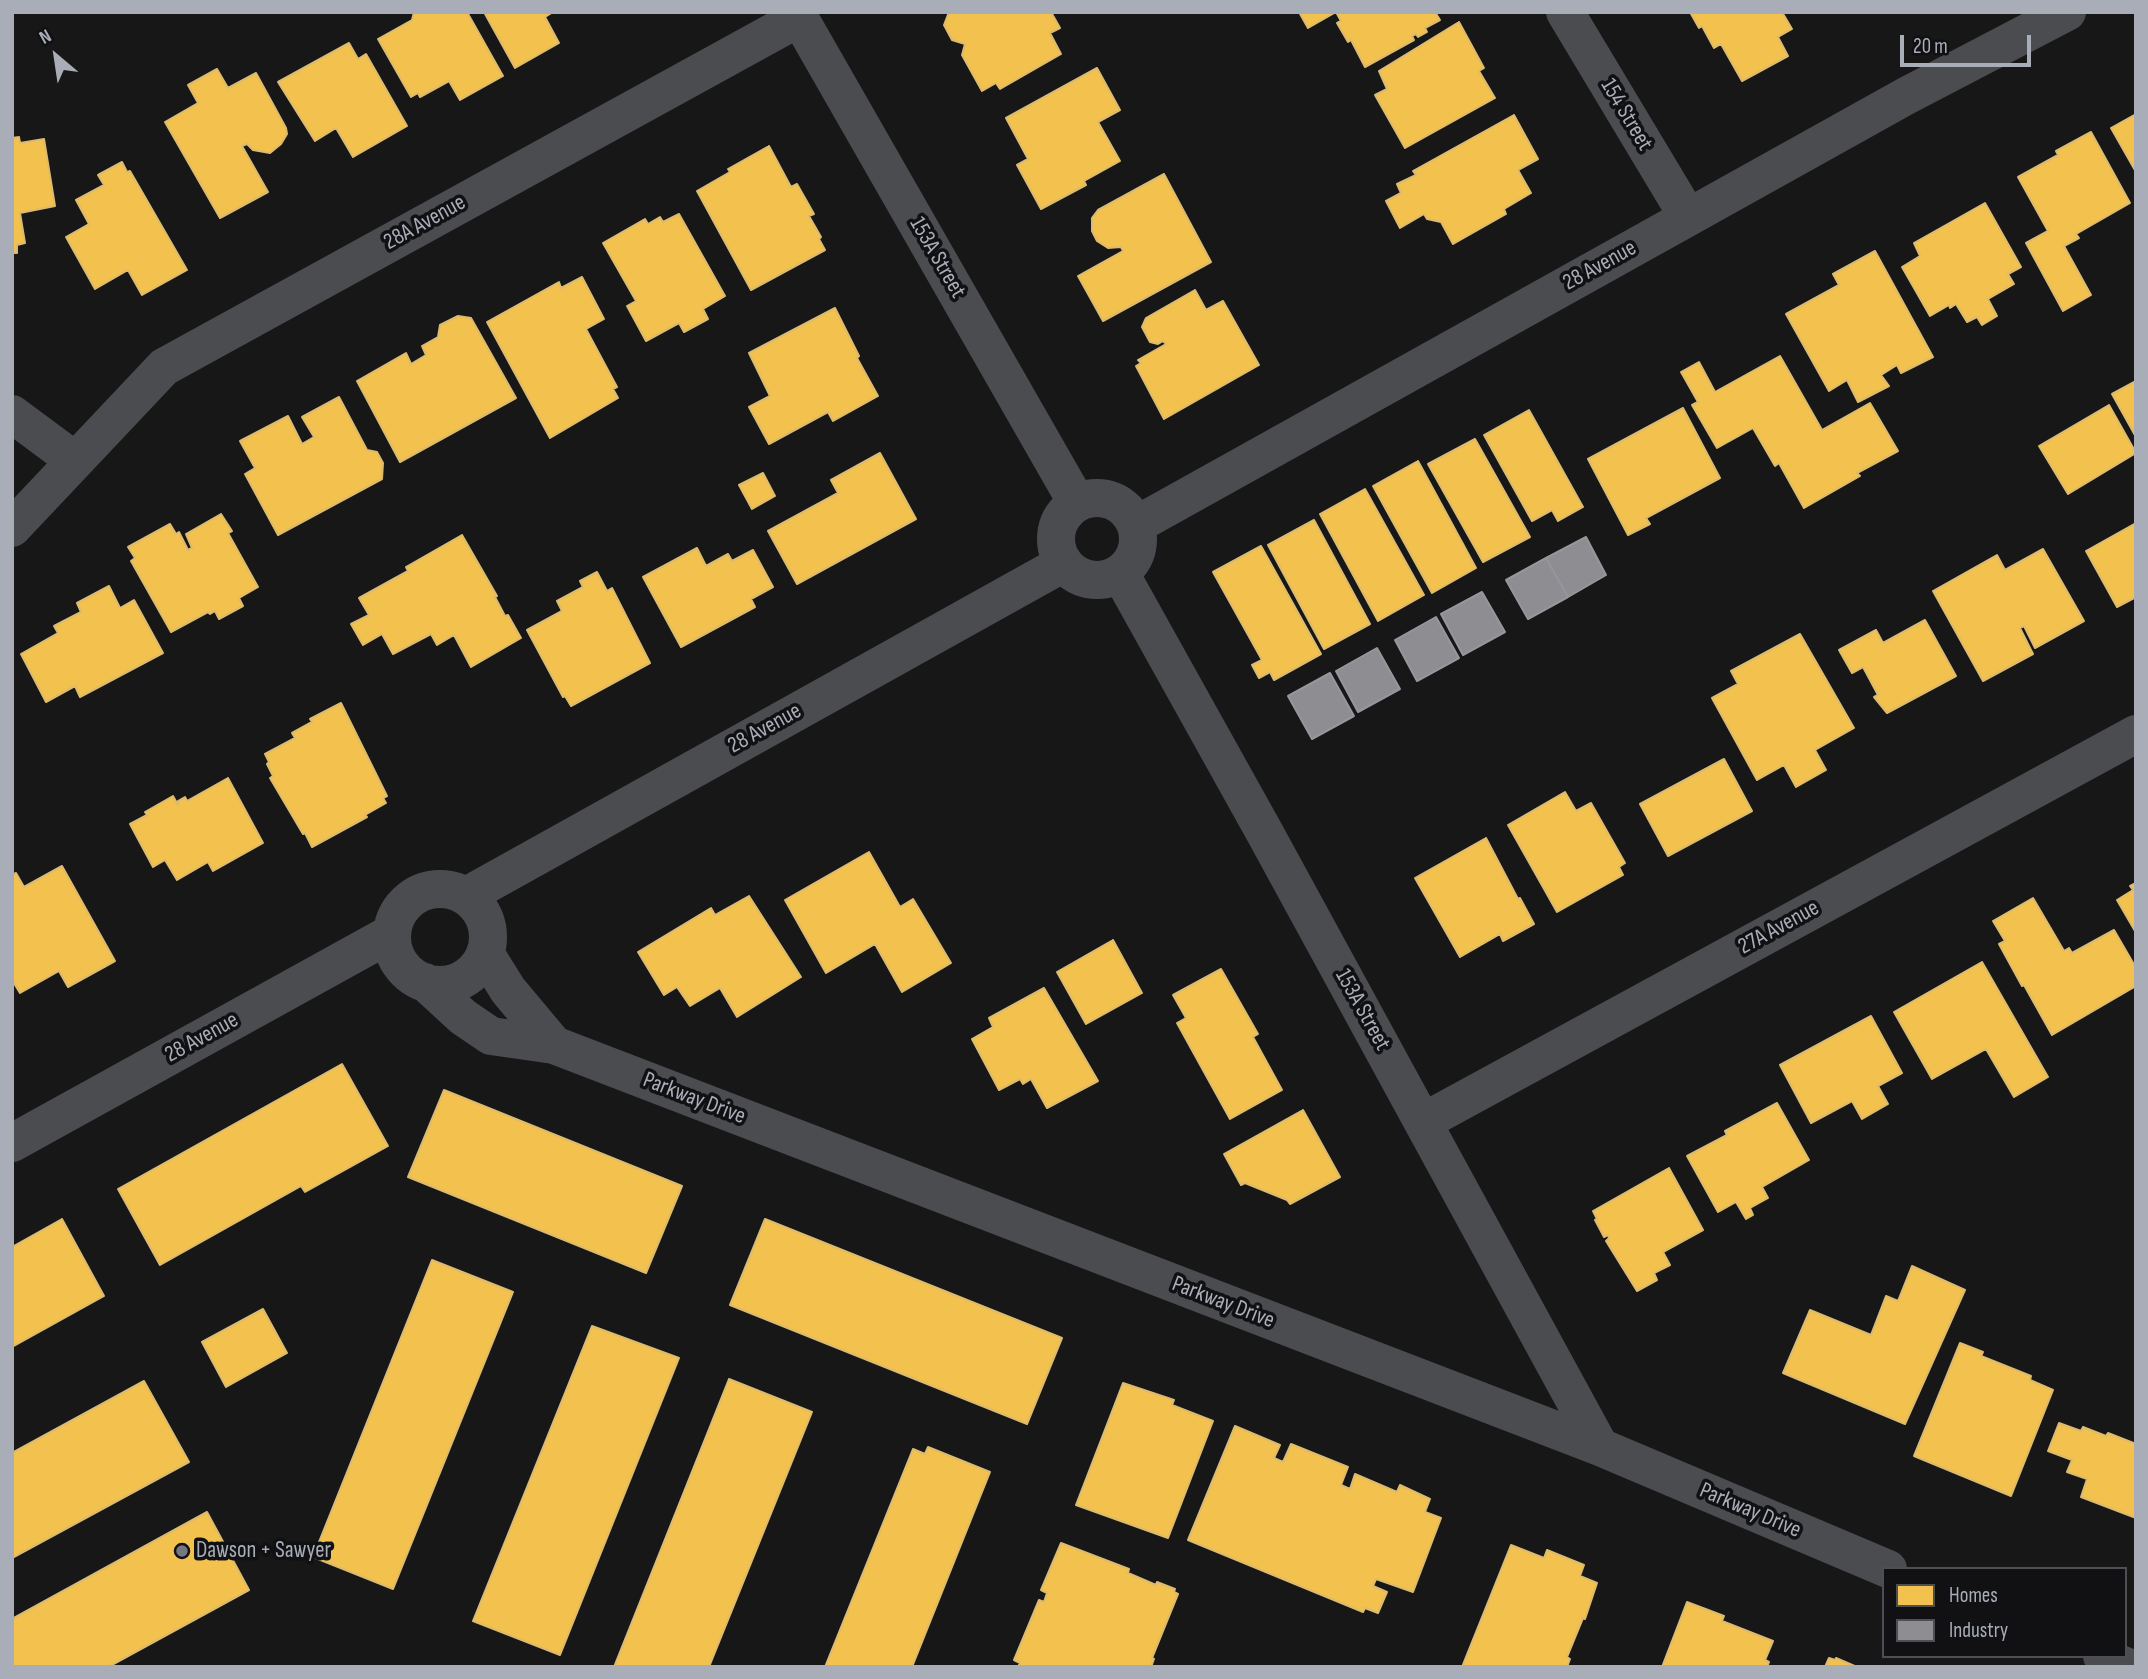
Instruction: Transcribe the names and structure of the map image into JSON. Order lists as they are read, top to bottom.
{
  "streets": {
    "street": [
      "154 Street",
      "28A Avenue",
      "153A Street",
      "28 Avenue",
      "27A Avenue",
      "Parkway Drive"
    ]
  },
  "crossings": [
    ["154 Street", "28 Avenue"],
    ["28A Avenue", "153A Street"],
    ["153A Street", "28 Avenue"],
    ["153A Street", "27A Avenue"],
    ["153A Street", "Parkway Drive"],
    ["28 Avenue", "Parkway Drive"]
  ],
  "places": ["Dawson + Sawyer"],
  "legend": ["Homes", "Industry"],
  "scale_bar": "20 m",
  "north": "top left"
}
